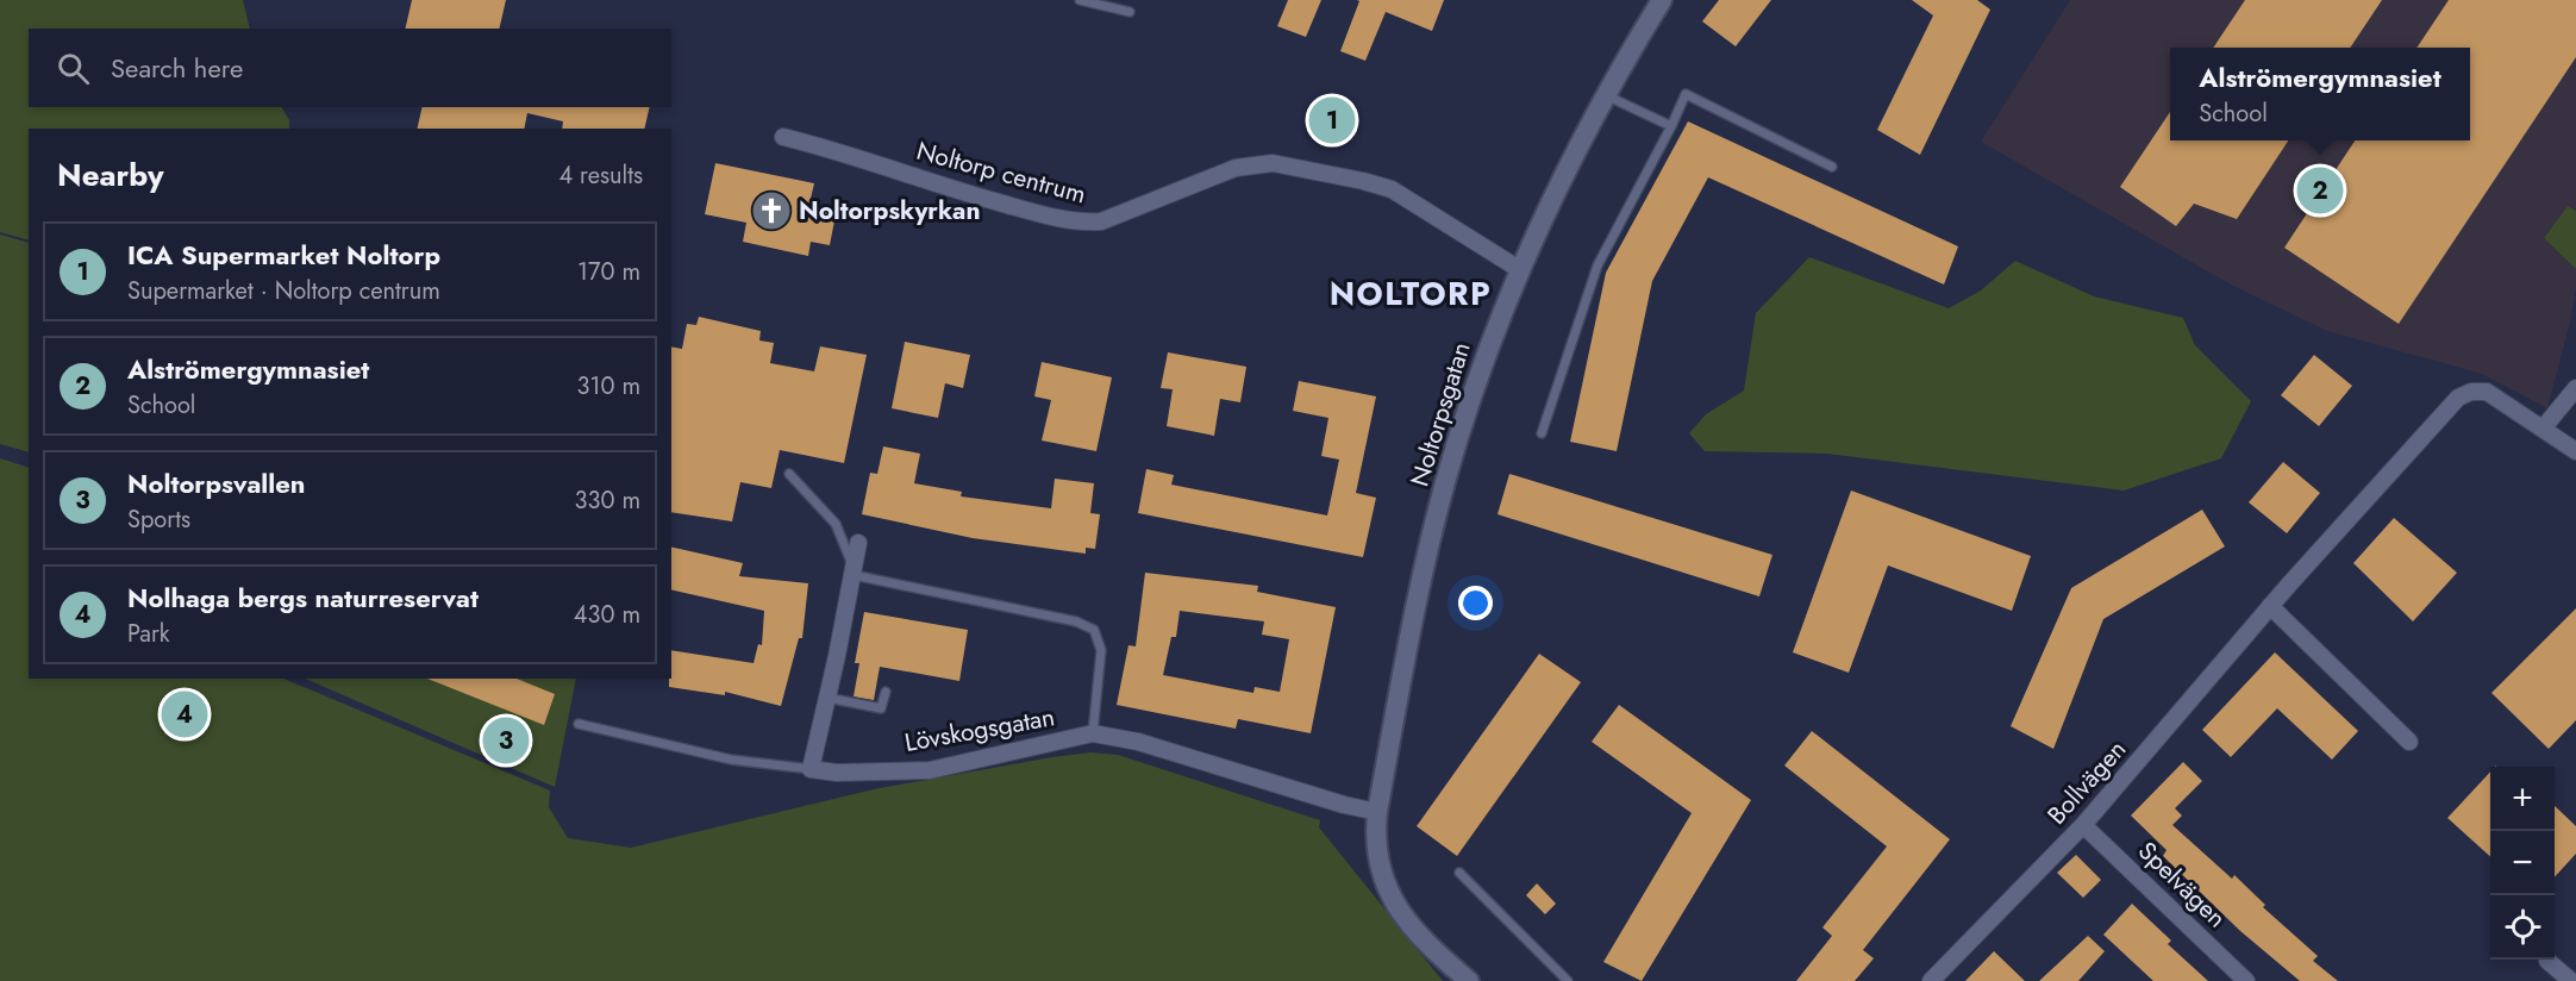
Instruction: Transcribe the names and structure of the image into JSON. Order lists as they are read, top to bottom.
{
  "streets": {
    "street": [
      "Noltorp centrum",
      "Noltorpsgatan",
      "Lövskogsgatan",
      "Bollvägen",
      "Spelvägen"
    ]
  },
  "crossings": [
    ["Noltorp centrum", "Noltorpsgatan"],
    ["Noltorpsgatan", "Lövskogsgatan"],
    ["Bollvägen", "Spelvägen"]
  ],
  "districts": ["NOLTORP"],
  "places": {
    "church": ["Noltorpskyrkan"]
  },
  "page": {
    "search": "Search here",
    "popup": ["Alströmergymnasiet", "School"],
    "pins": [
      "1",
      "2",
      "4",
      "3"
    ],
    "heading": ["Nearby", "4 results"],
    "list": [
      {
        "mark": "1",
        "name": "ICA Supermarket Noltorp",
        "note": "Supermarket · Noltorp centrum",
        "value": "170 m"
      },
      {
        "mark": "2",
        "name": "Alströmergymnasiet",
        "note": "School",
        "value": "310 m"
      },
      {
        "mark": "3",
        "name": "Noltorpsvallen",
        "note": "Sports",
        "value": "330 m"
      },
      {
        "mark": "4",
        "name": "Nolhaga bergs naturreservat",
        "note": "Park",
        "value": "430 m"
      }
    ],
    "map_buttons": ["+", "−"]
  }
}
